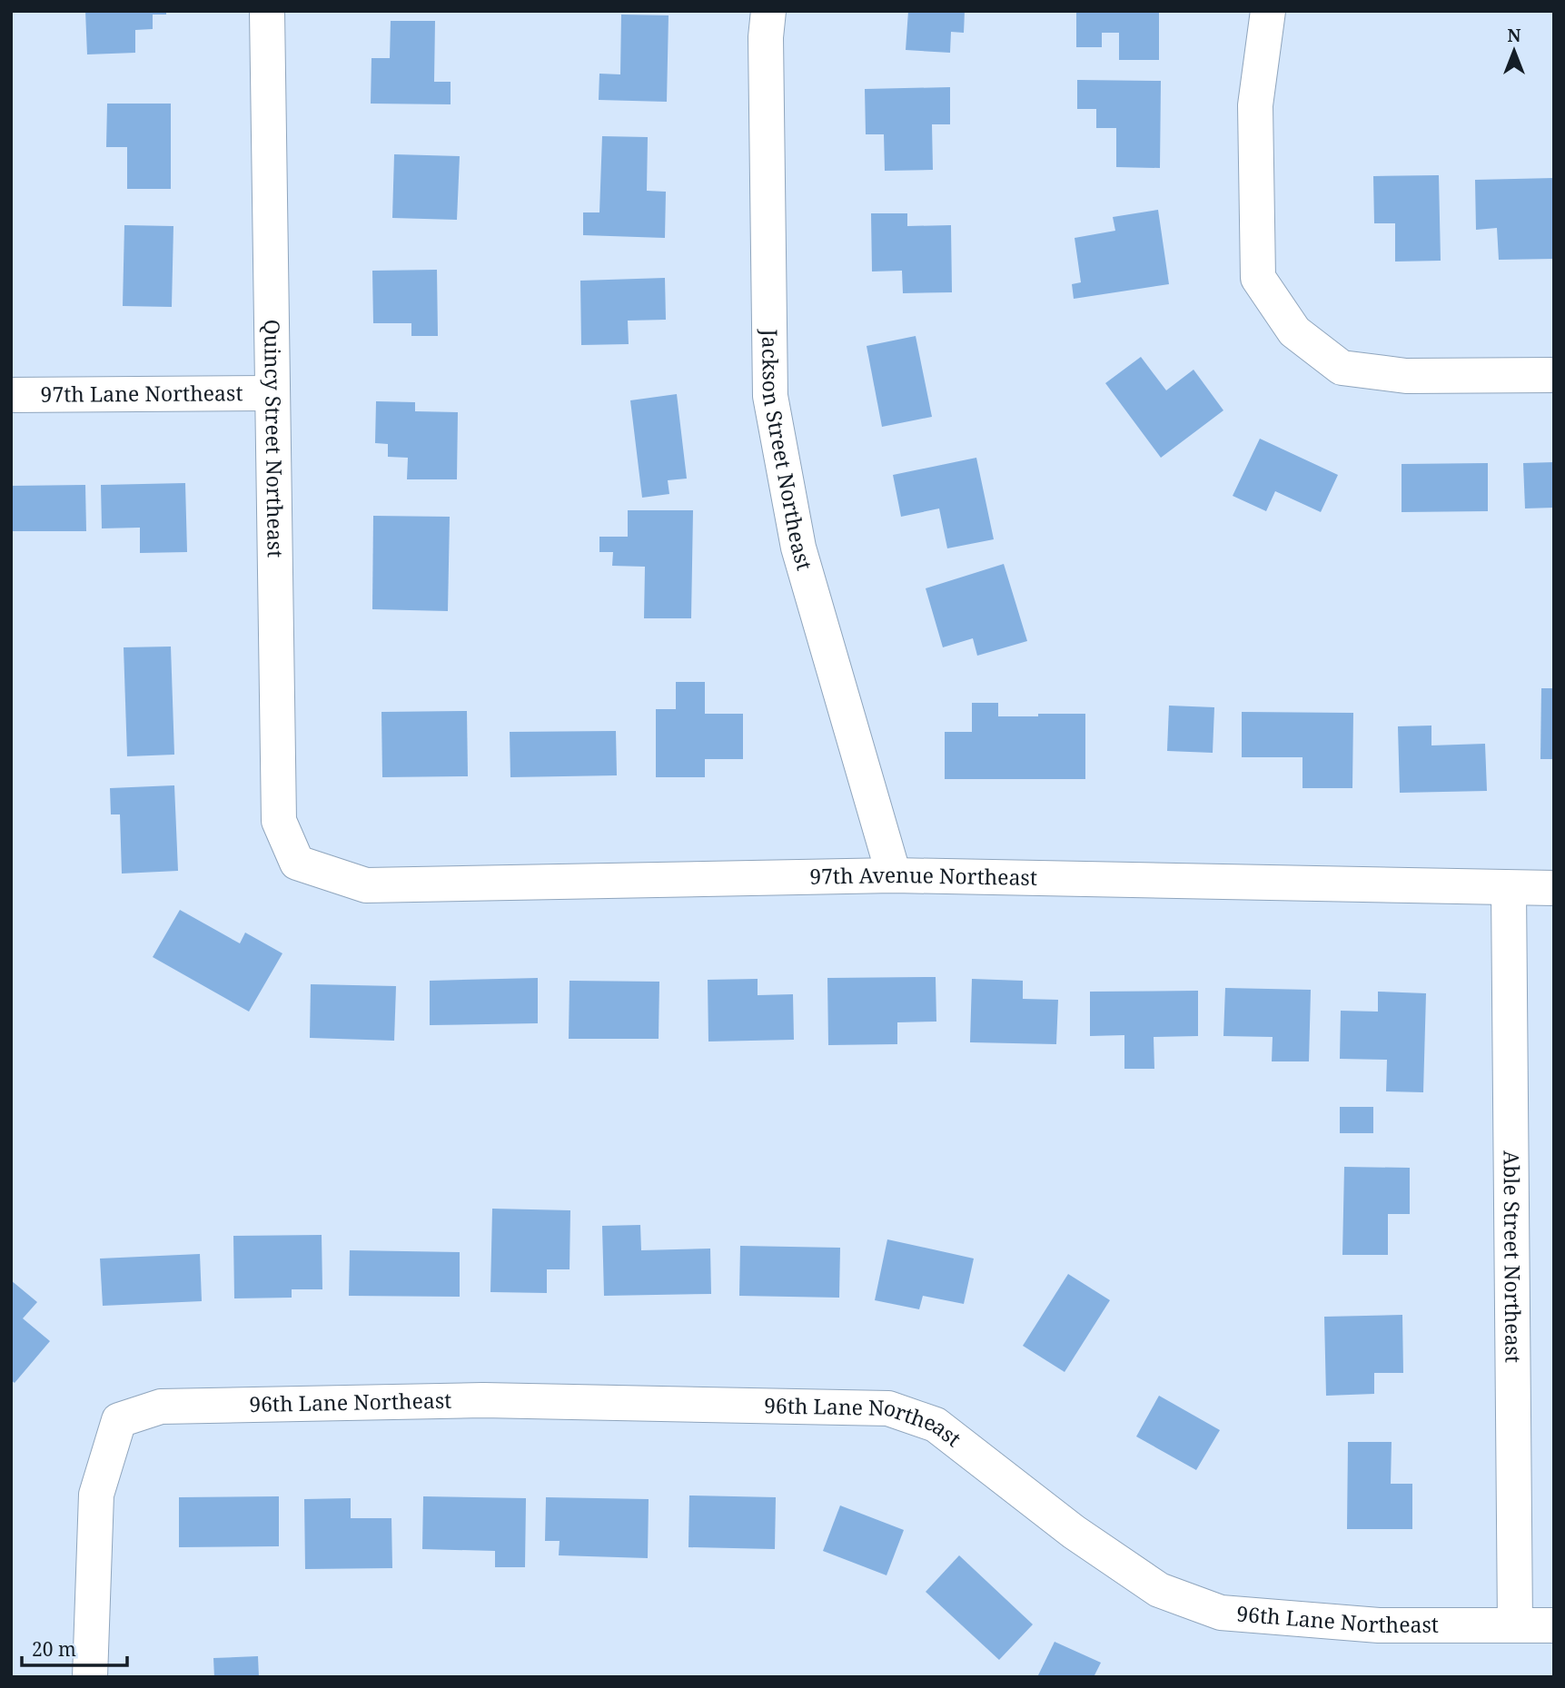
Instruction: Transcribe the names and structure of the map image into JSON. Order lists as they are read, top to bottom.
{
  "streets": {
    "street": [
      "97th Lane Northeast",
      "Quincy Street Northeast",
      "Jackson Street Northeast",
      "97th Avenue Northeast",
      "Able Street Northeast",
      "96th Lane Northeast"
    ]
  },
  "crossings": [
    ["97th Lane Northeast", "Quincy Street Northeast"],
    ["Quincy Street Northeast", "97th Avenue Northeast"],
    ["Jackson Street Northeast", "97th Avenue Northeast"],
    ["97th Avenue Northeast", "Able Street Northeast"],
    ["Able Street Northeast", "96th Lane Northeast"]
  ],
  "scale_bar": "20 m",
  "north": "top"
}
